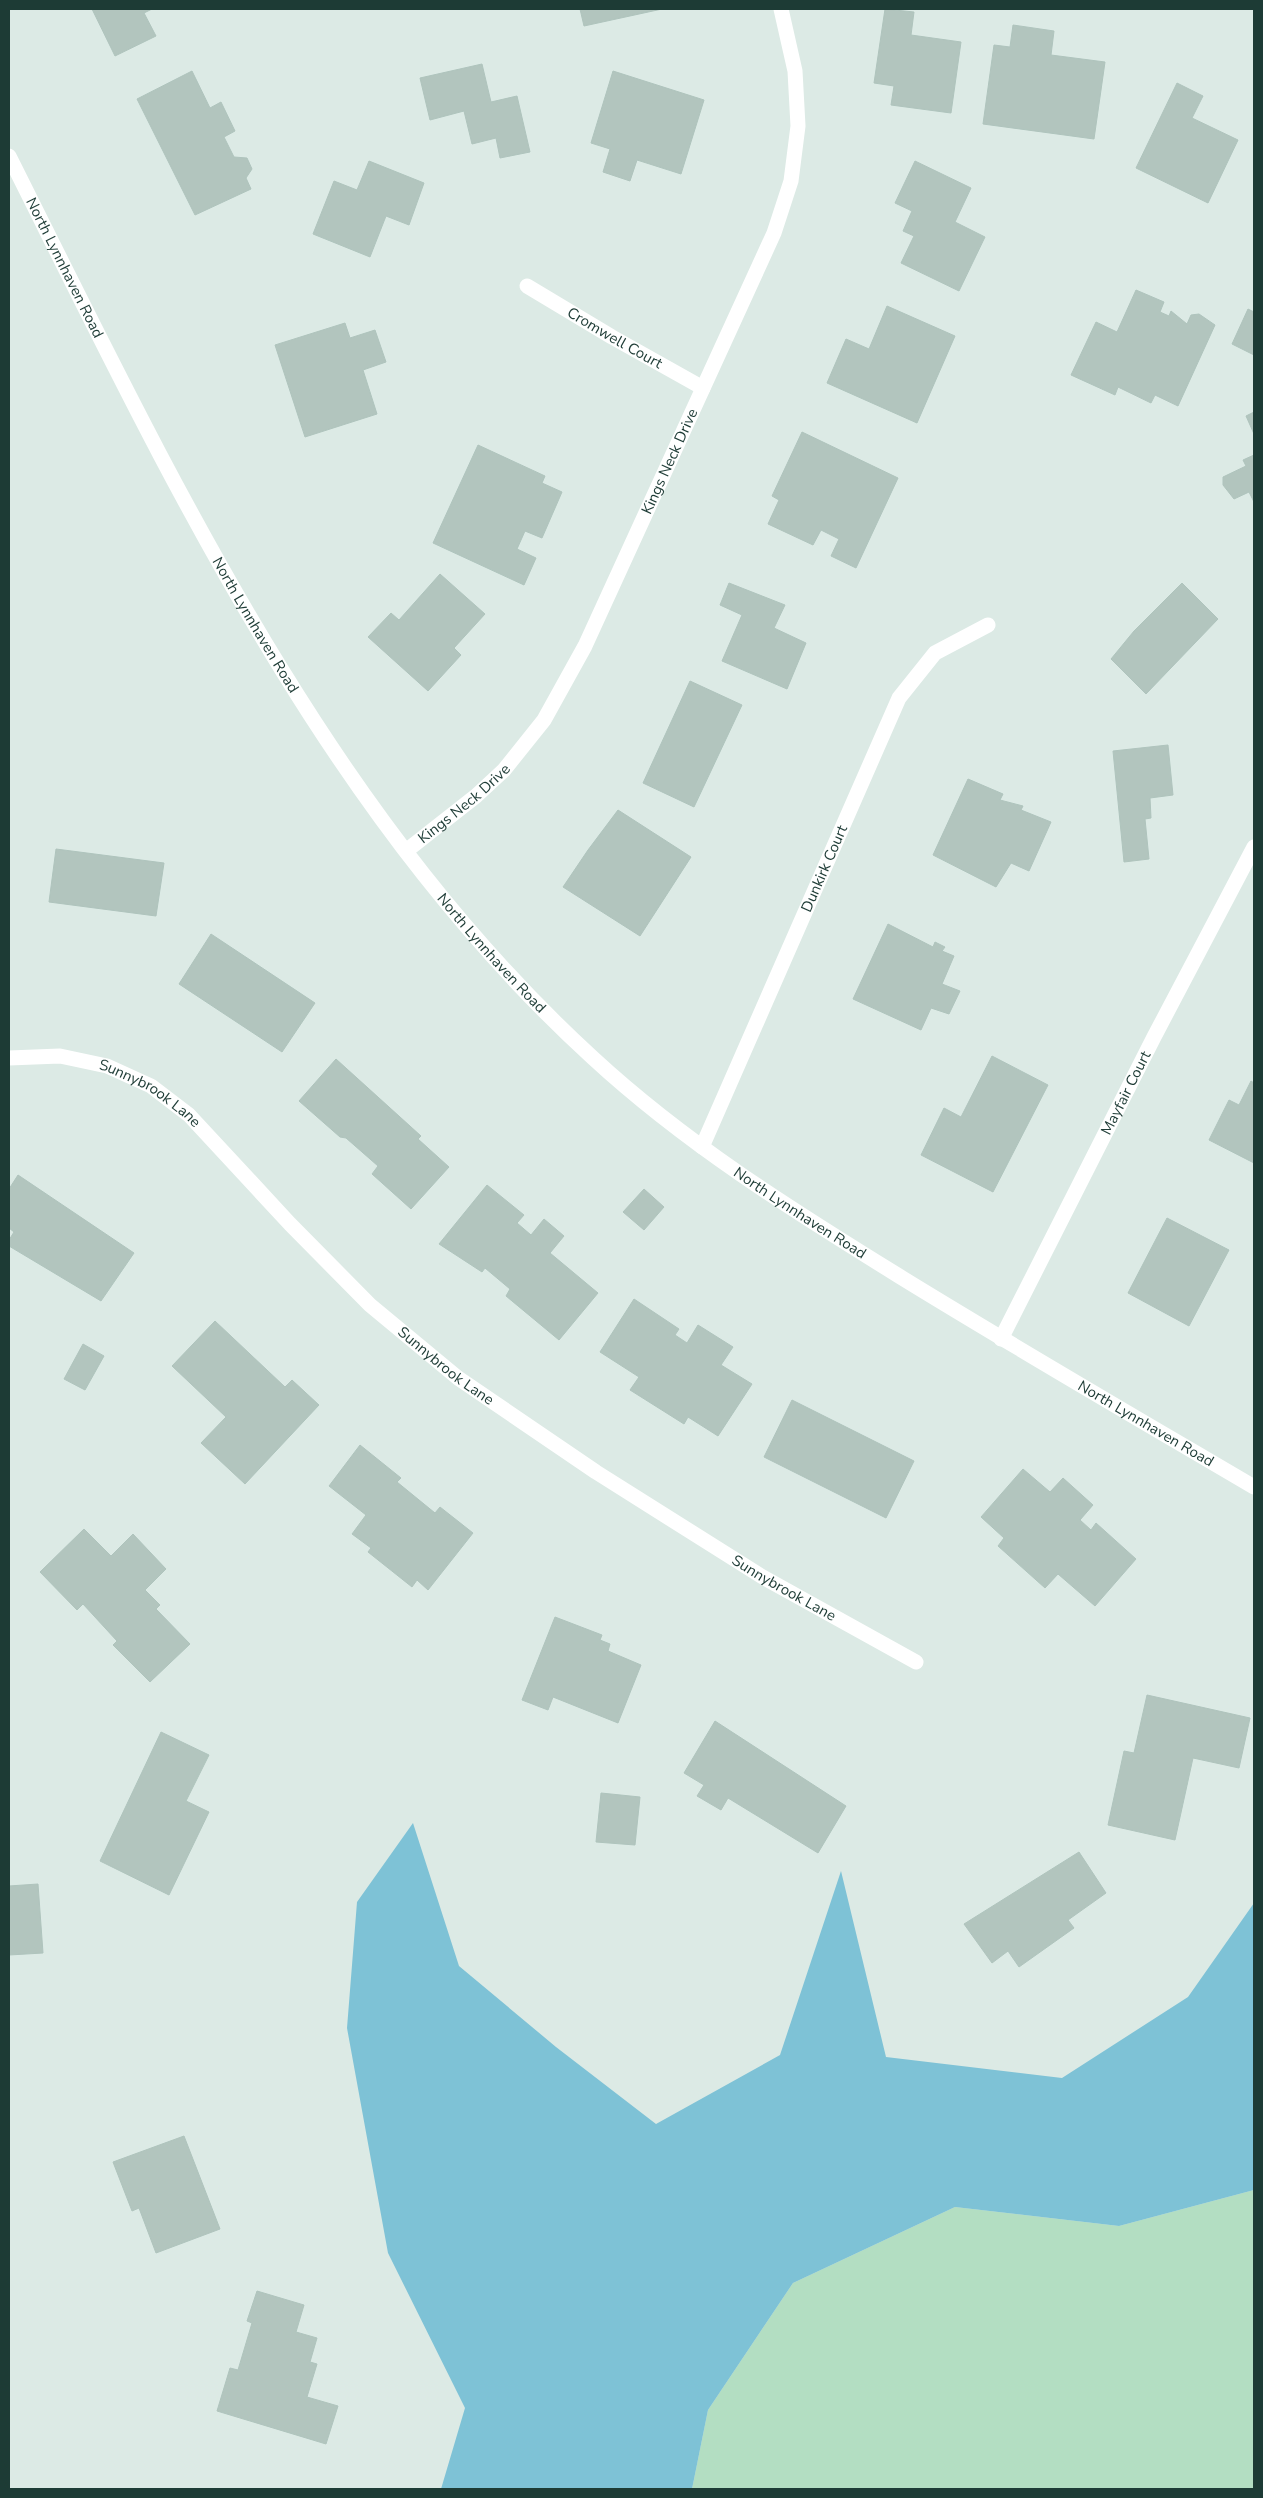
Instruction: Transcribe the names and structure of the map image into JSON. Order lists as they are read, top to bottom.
{
  "streets": {
    "street": [
      "North Lynnhaven Road",
      "Cromwell Court",
      "Kings Neck Drive",
      "Dunkirk Court",
      "Mayfair Court",
      "Sunnybrook Lane"
    ]
  },
  "crossings": [
    ["North Lynnhaven Road", "Kings Neck Drive"],
    ["North Lynnhaven Road", "Dunkirk Court"],
    ["North Lynnhaven Road", "Mayfair Court"],
    ["Cromwell Court", "Kings Neck Drive"]
  ]
}
